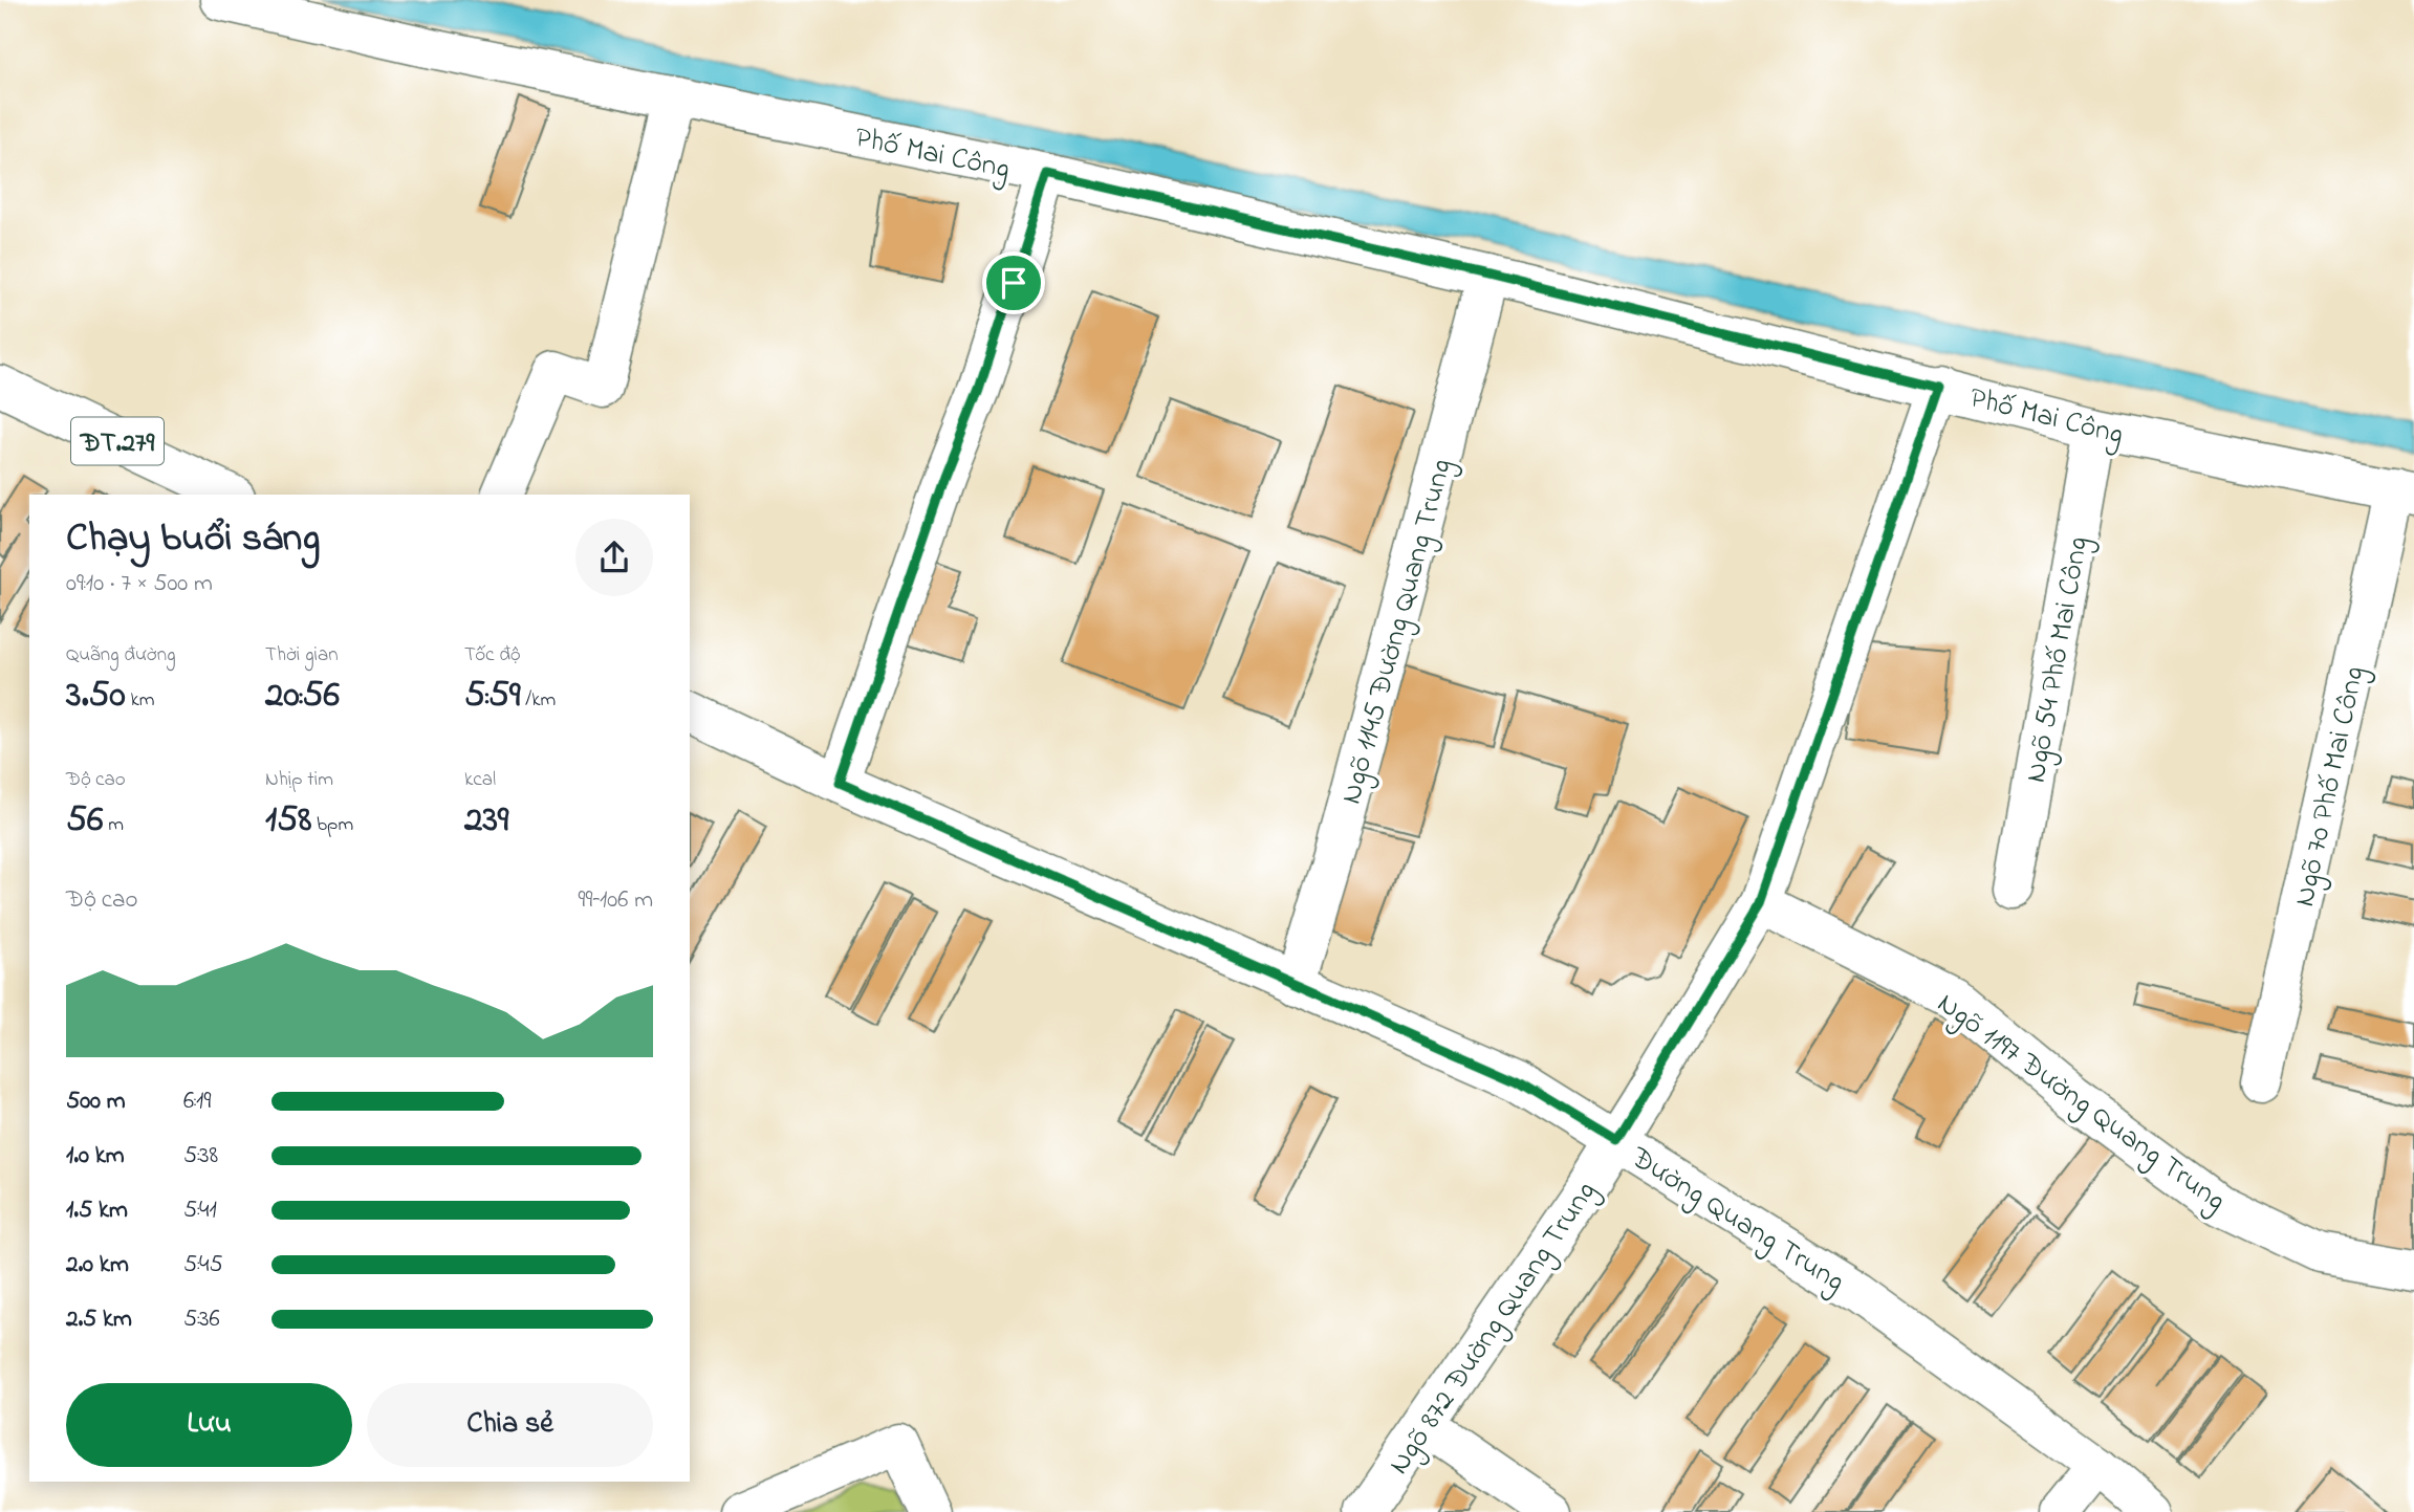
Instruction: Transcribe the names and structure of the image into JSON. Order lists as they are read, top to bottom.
{
  "streets": {
    "street": [
      "Phố Mai Công",
      "ĐT.279",
      "Ngõ 1145 Đường Quang Trung",
      "Ngõ 54 Phố Mai Công",
      "Ngõ 70 Phố Mai Công",
      "Ngõ 1197 Đường Quang Trung",
      "Đường Quang Trung",
      "Ngõ 872 Đường Quang Trung"
    ]
  },
  "crossings": [
    ["Phố Mai Công", "Ngõ 1145 Đường Quang Trung"],
    ["Phố Mai Công", "Ngõ 54 Phố Mai Công"],
    ["Phố Mai Công", "Ngõ 70 Phố Mai Công"],
    ["Phố Mai Công", "Ngõ 872 Đường Quang Trung"],
    ["Ngõ 1145 Đường Quang Trung", "Đường Quang Trung"],
    ["Ngõ 1197 Đường Quang Trung", "Ngõ 872 Đường Quang Trung"],
    ["Đường Quang Trung", "Ngõ 872 Đường Quang Trung"]
  ],
  "page": {
    "heading": ["Chạy buổi sáng", "09:10 · 7 × 500 m"],
    "stats": [
      ["Quãng đường", "3.50 km"],
      ["Thời gian", "20:56"],
      ["Tốc độ", "5:59 /km"],
      ["Độ cao", "56 m"],
      ["Nhịp tim", "158 bpm"],
      ["kcal", "239"]
    ],
    "chart": ["Độ cao", "99–106 m"],
    "list": [
      {
        "name": "500 m",
        "note": "6:19"
      },
      {
        "name": "1.0 km",
        "note": "5:38"
      },
      {
        "name": "1.5 km",
        "note": "5:41"
      },
      {
        "name": "2.0 km",
        "note": "5:45"
      },
      {
        "name": "2.5 km",
        "note": "5:36"
      }
    ],
    "buttons": ["Lưu", "Chia sẻ"]
  }
}
